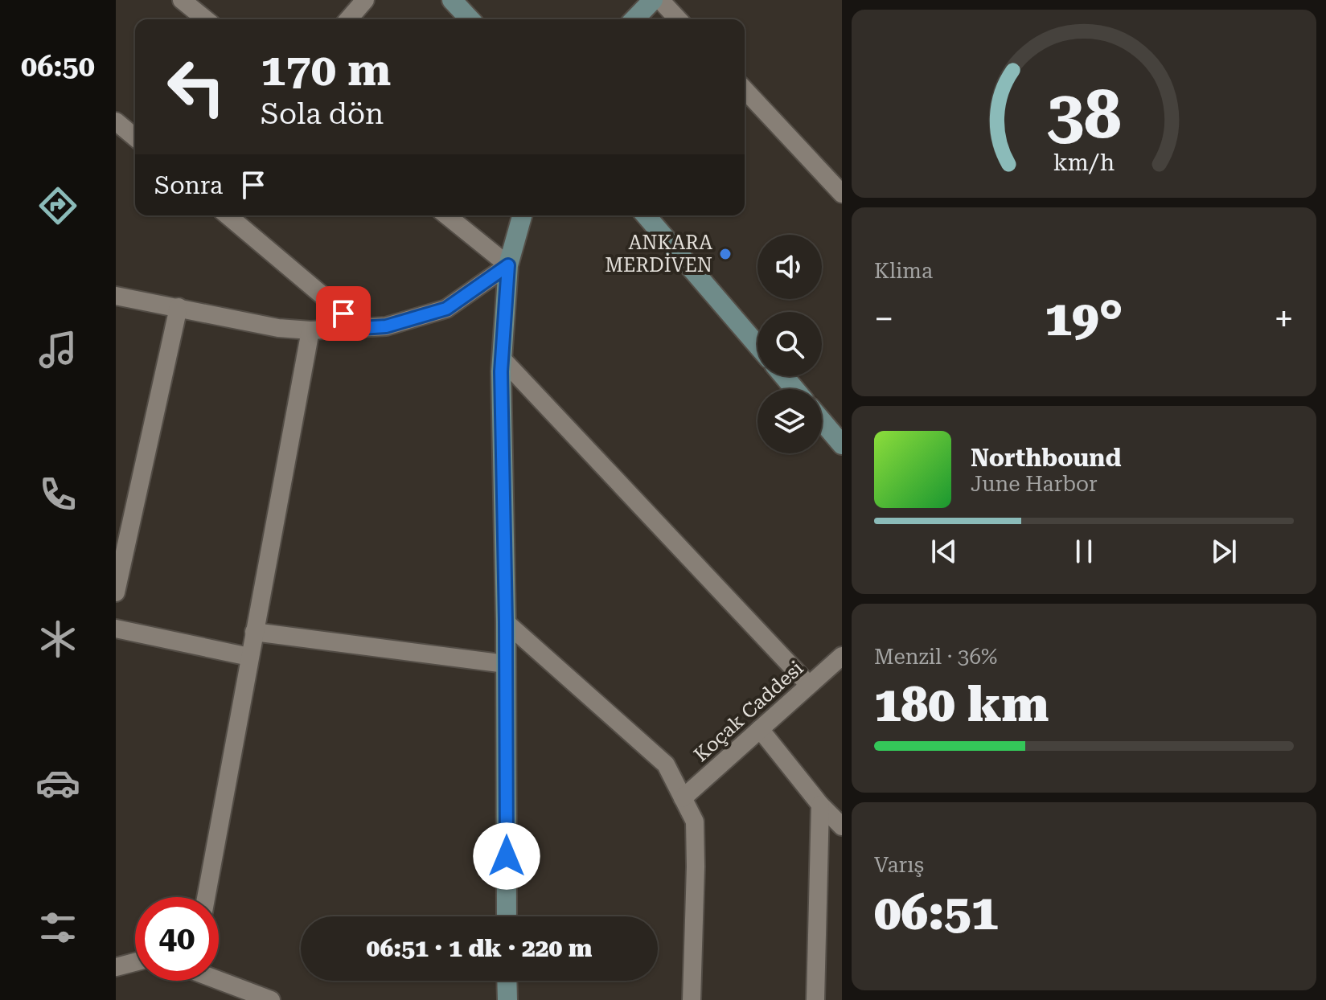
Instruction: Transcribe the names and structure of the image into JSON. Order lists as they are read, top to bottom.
{
  "streets": {
    "street": ["Koçak Caddesi"]
  },
  "places": ["ANKARA MERDİVEN"],
  "page": {
    "tabs": "06:50",
    "turn": ["170 m", "Sola dön"],
    "then": "Sonra",
    "tile": [
      "Klima",
      ["Menzil · 36%", "180 km"],
      ["Varış", "06:51"]
    ],
    "heat": ["−", "19°", "+"],
    "song": ["Northbound", "June Harbor"],
    "limit": "40",
    "trip": "06:51 · 1 dk · 220 m",
    "gauge": ["38", "km/h"]
  }
}
